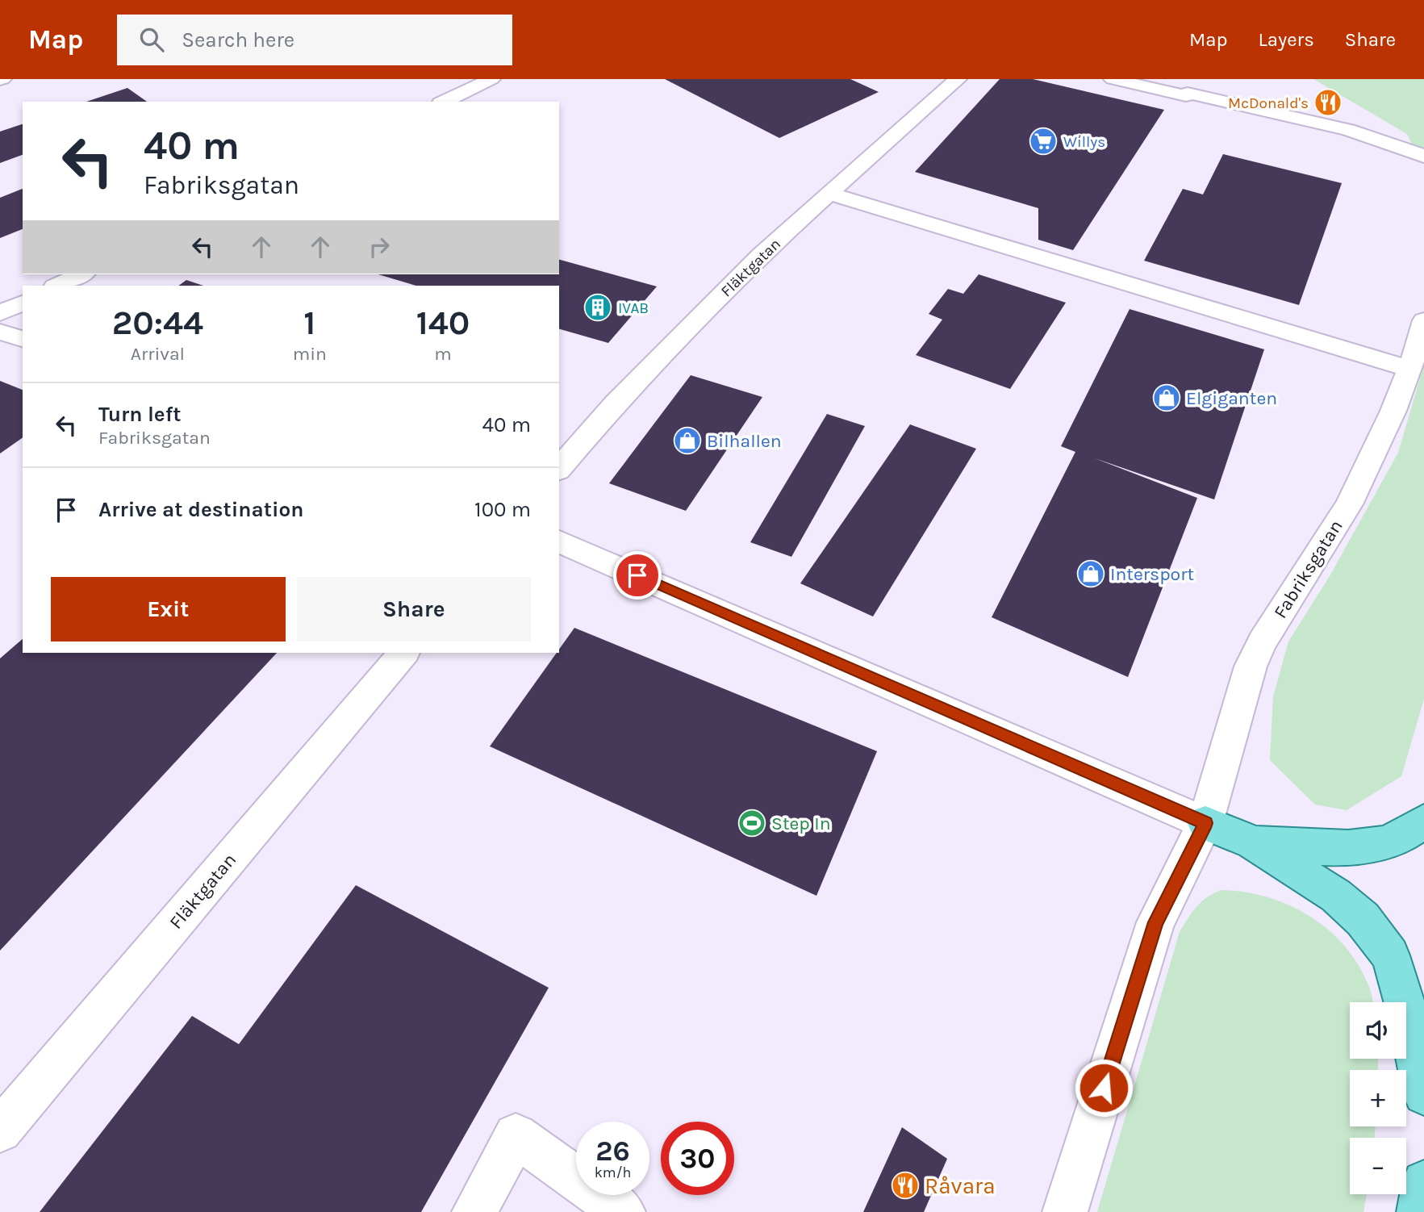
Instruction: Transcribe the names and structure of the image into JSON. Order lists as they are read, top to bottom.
{
  "streets": {
    "street": ["Fläktgatan", "Fabriksgatan"]
  },
  "places": {
    "restaurant": ["McDonald's", "Råvara"],
    "supermarket": ["Willys"],
    "building": ["IVAB"],
    "shop": ["Elgiganten", "Bilhallen", "Intersport"],
    "sports": ["Step In"]
  },
  "page": {
    "header": "Map",
    "search": "Search here",
    "nav": ["Map", "Layers", "Share"],
    "turn": ["40 m", "Fabriksgatan"],
    "eta": [
      "20:44",
      "Arrival",
      "1",
      "min",
      "140",
      "m"
    ],
    "list": [
      {
        "name": "Turn left",
        "note": "Fabriksgatan",
        "value": "40 m"
      },
      {
        "name": "Arrive at destination",
        "value": "100 m"
      }
    ],
    "buttons": ["Exit", "Share"],
    "map_buttons": ["+", "−"],
    "speed": "26 km/h",
    "limit": "30"
  }
}
